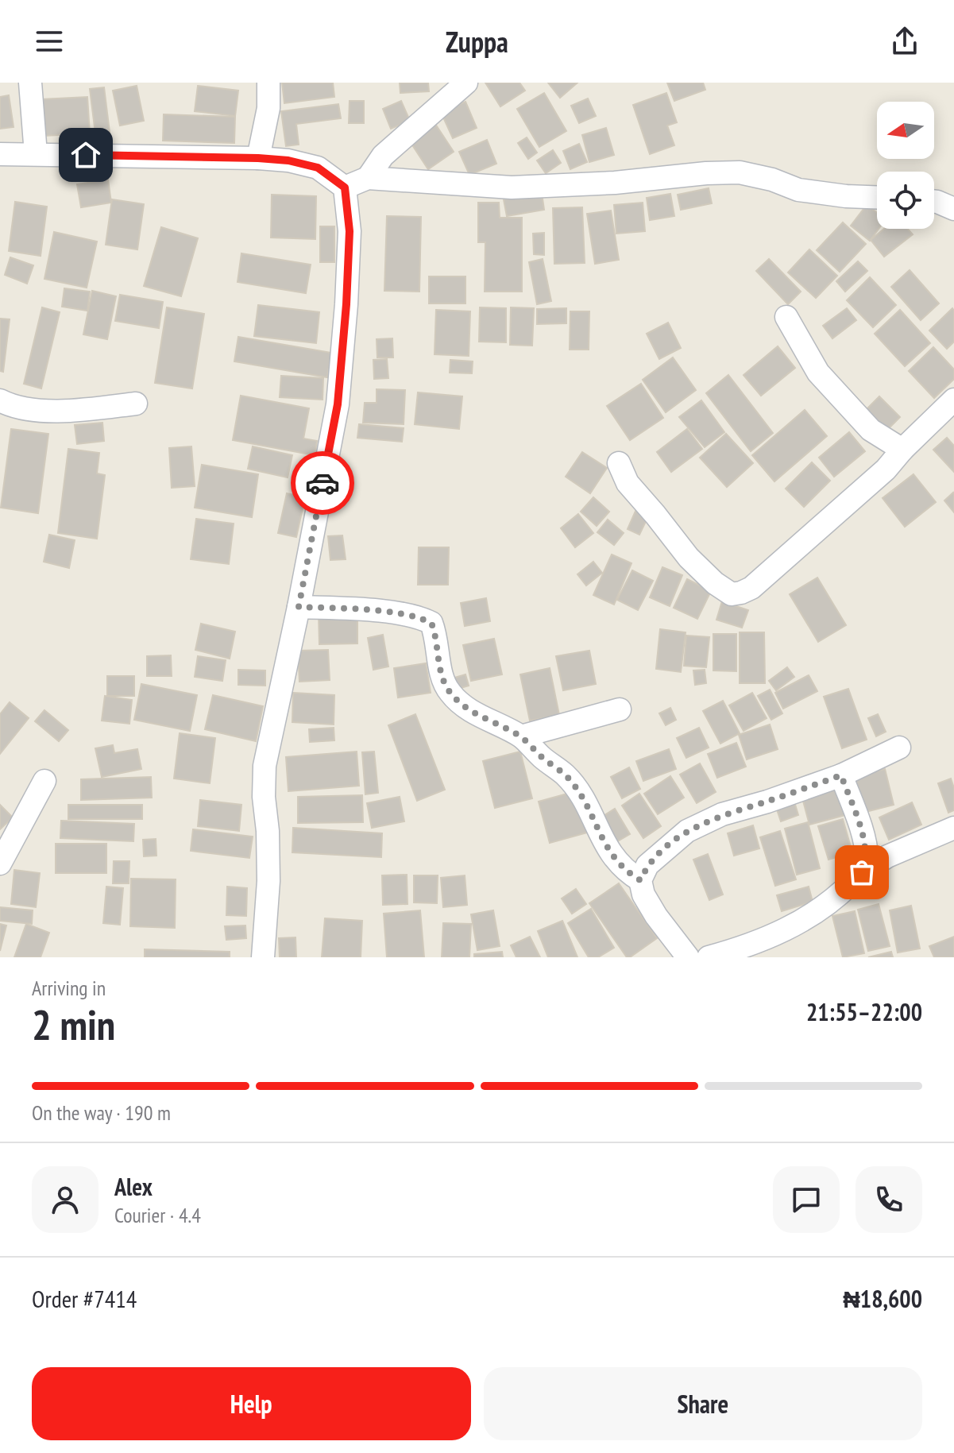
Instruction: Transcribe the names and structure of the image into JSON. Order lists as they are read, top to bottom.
{
  "north": "left",
  "page": {
    "header": "Zuppa",
    "heading": ["2 min", "Arriving in", "21:55–22:00"],
    "panel": [
      "Alex",
      "Courier · 4.4",
      "Order #7414",
      "₦18,600"
    ],
    "bar": "On the way · 190 m",
    "buttons": ["Help", "Share"]
  }
}
